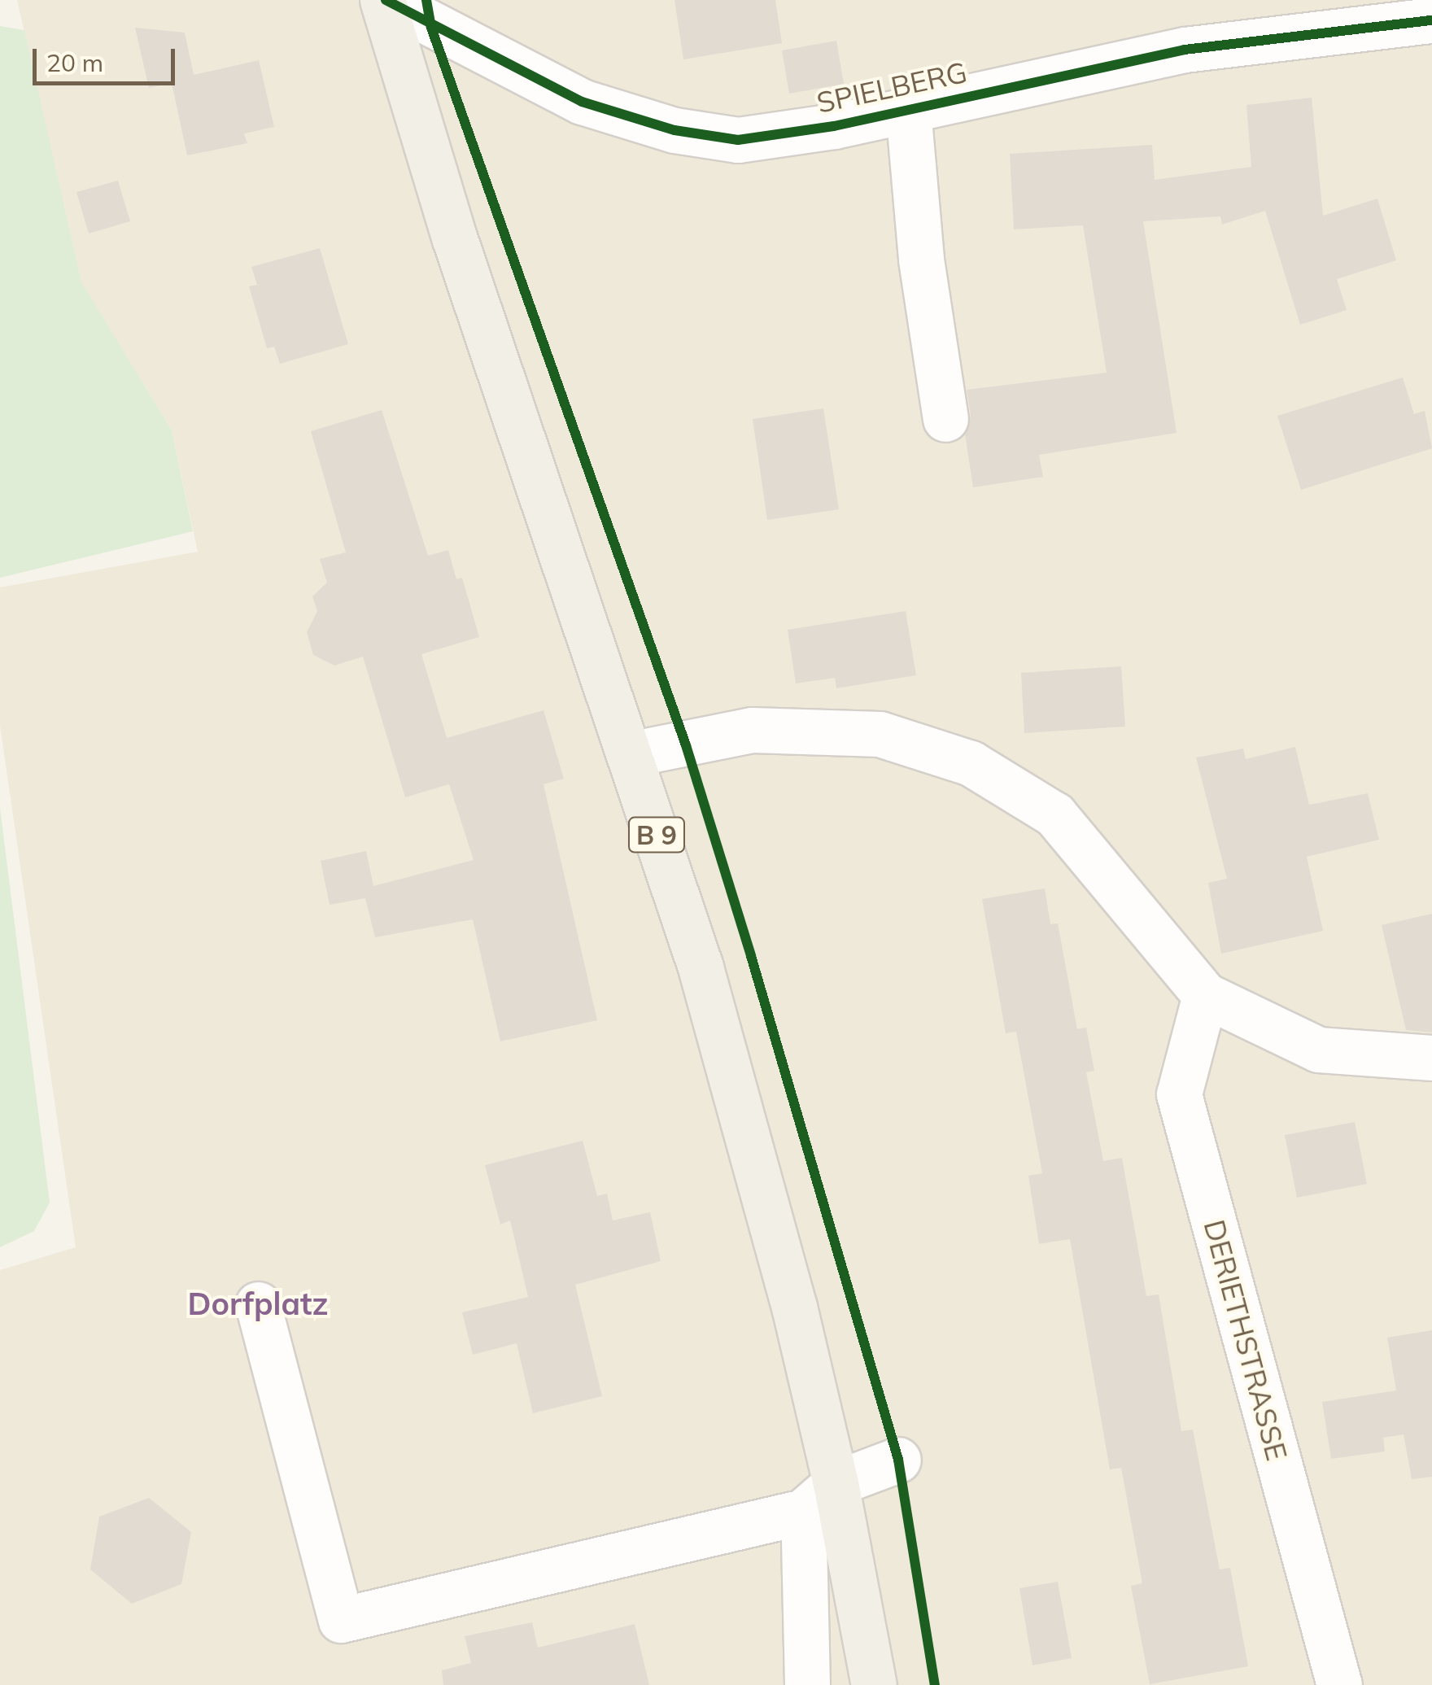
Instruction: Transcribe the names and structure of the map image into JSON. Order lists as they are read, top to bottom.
{
  "streets": {
    "main road": ["B 9"],
    "street": ["SPIELBERG", "DERIETHSTRASSE"]
  },
  "crossings": [
    ["SPIELBERG", "B 9"]
  ],
  "districts": ["Dorfplatz"],
  "scale_bar": "20 m"
}
